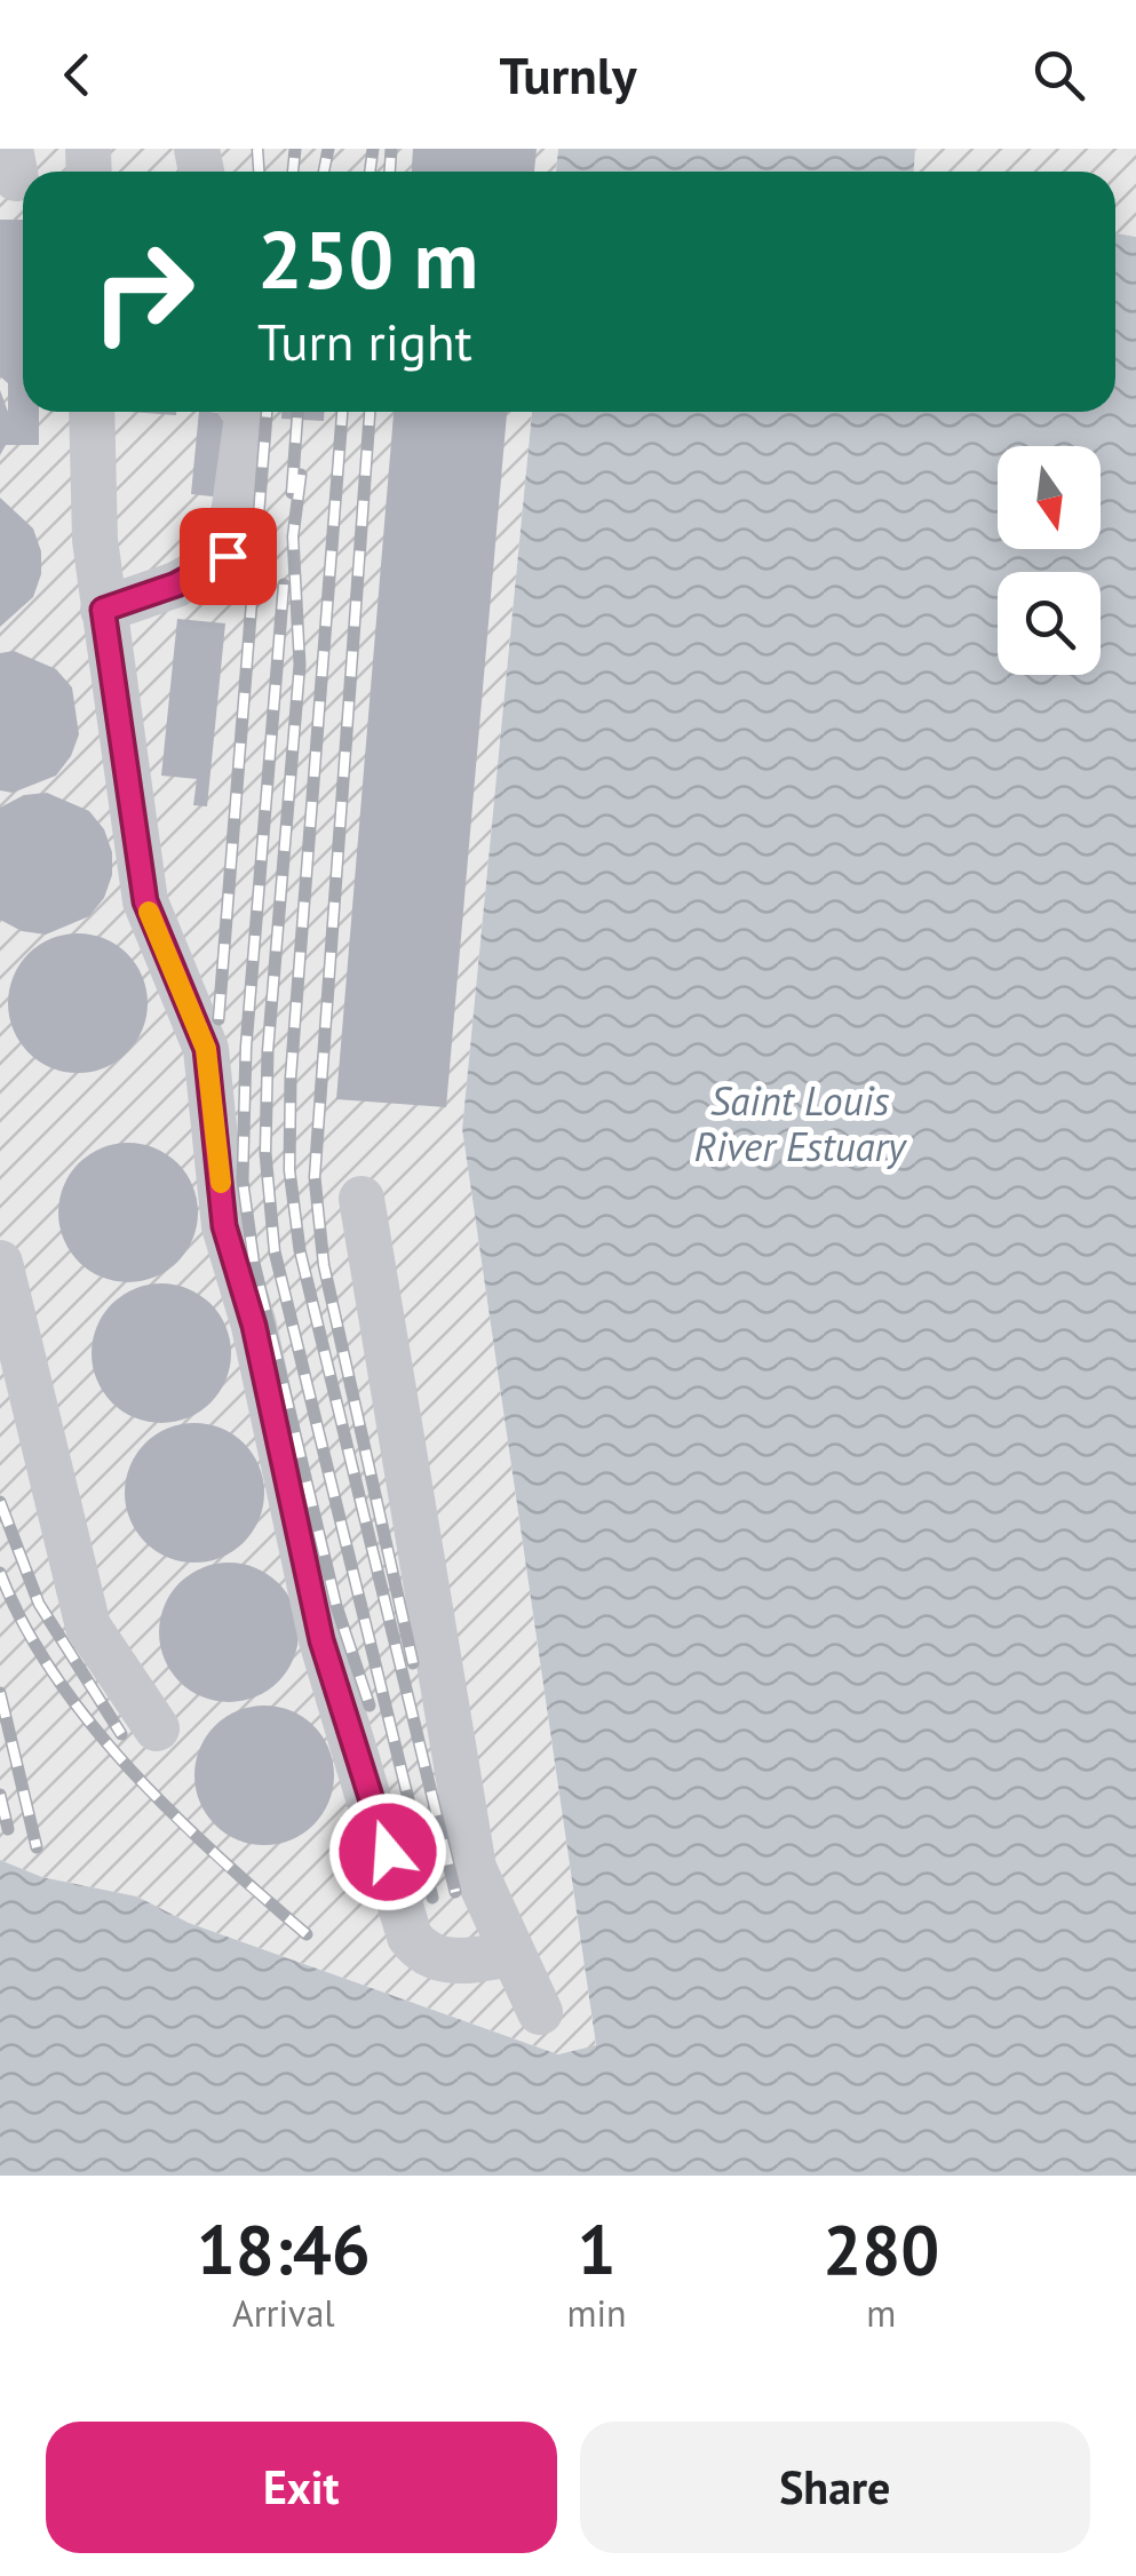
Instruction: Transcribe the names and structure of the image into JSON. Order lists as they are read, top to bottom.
{
  "water": ["Saint Louis River Estuary"],
  "north": "bottom",
  "page": {
    "header": "Turnly",
    "turn": ["250 m", "Turn right"],
    "eta": [
      "18:46",
      "Arrival",
      "1",
      "min",
      "280",
      "m"
    ],
    "buttons": ["Exit", "Share"]
  }
}
